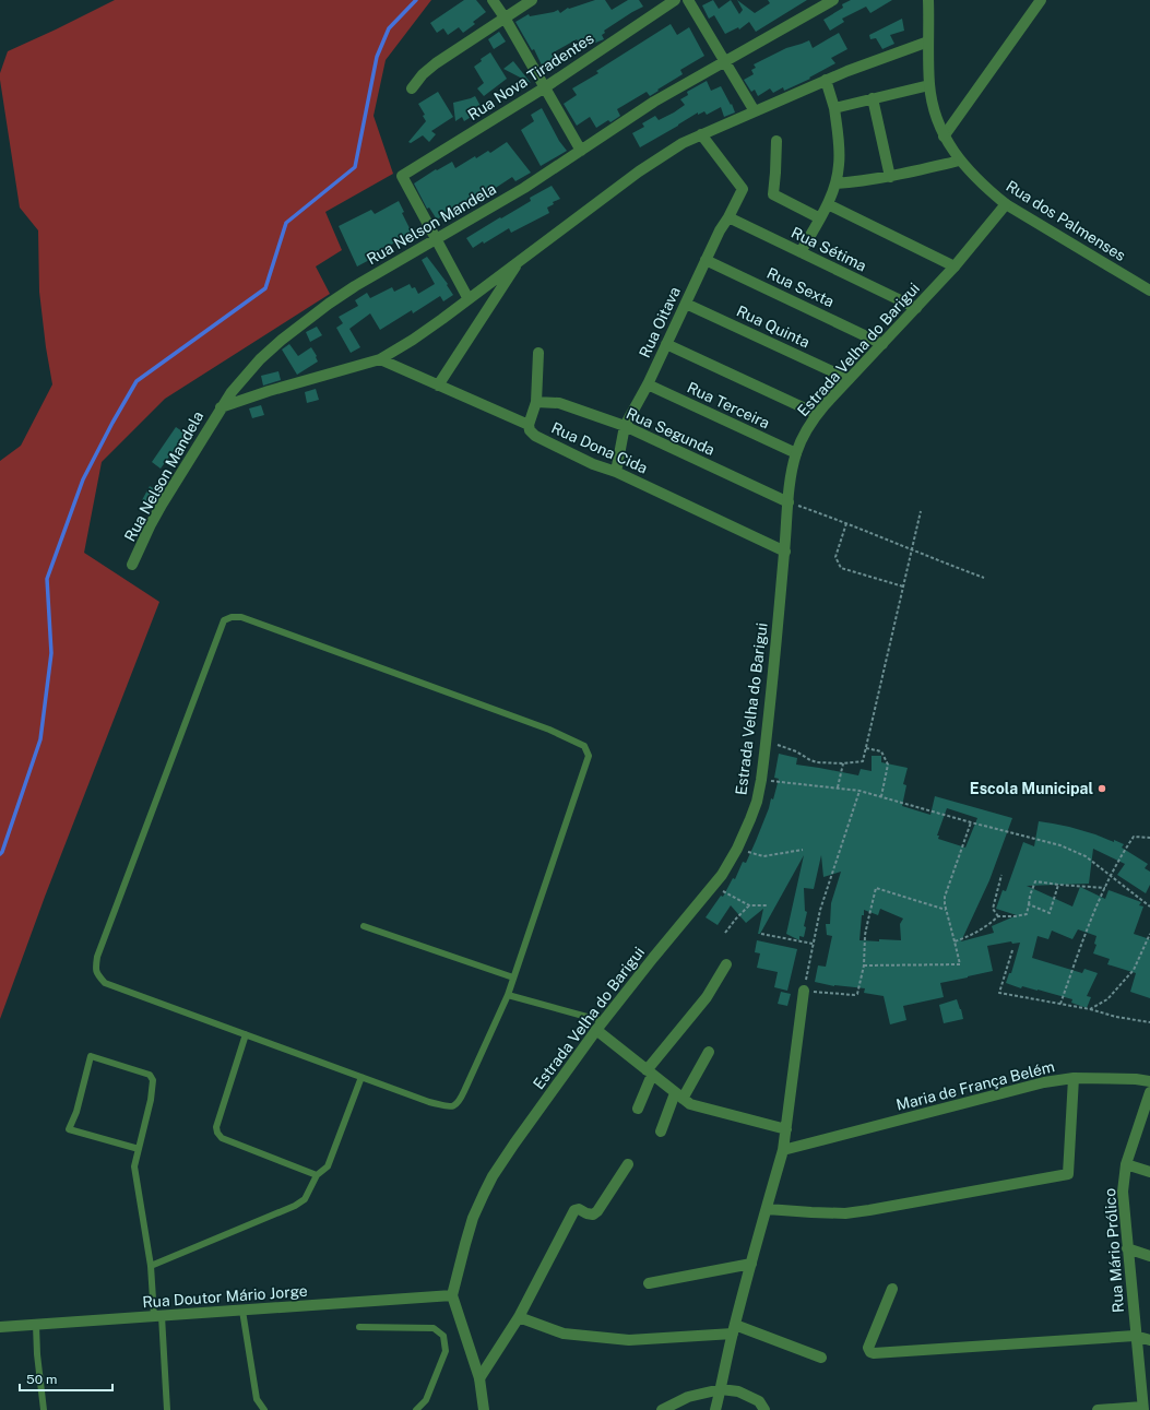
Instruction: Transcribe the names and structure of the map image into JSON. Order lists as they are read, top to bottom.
{
  "streets": {
    "street": [
      "Rua Nova Tiradentes",
      "Rua dos Palmenses",
      "Rua Nelson Mandela",
      "Rua Sétima",
      "Rua Sexta",
      "Rua Oitava",
      "Rua Quinta",
      "Estrada Velha do Barigui",
      "Rua Terceira",
      "Rua Segunda",
      "Rua Dona Cida",
      "Maria de França Belém",
      "Rua Mário Prólico",
      "Rua Doutor Mário Jorge"
    ]
  },
  "crossings": [
    ["Rua Nova Tiradentes", "Rua Nelson Mandela"],
    ["Rua dos Palmenses", "Estrada Velha do Barigui"],
    ["Rua Sétima", "Rua Oitava"],
    ["Rua Sétima", "Estrada Velha do Barigui"],
    ["Rua Sexta", "Rua Oitava"],
    ["Rua Sexta", "Estrada Velha do Barigui"],
    ["Rua Oitava", "Rua Quinta"],
    ["Rua Oitava", "Rua Terceira"],
    ["Rua Oitava", "Rua Segunda"],
    ["Rua Oitava", "Rua Dona Cida"],
    ["Rua Quinta", "Estrada Velha do Barigui"],
    ["Estrada Velha do Barigui", "Rua Terceira"],
    ["Estrada Velha do Barigui", "Rua Segunda"],
    ["Estrada Velha do Barigui", "Rua Dona Cida"],
    ["Estrada Velha do Barigui", "Rua Doutor Mário Jorge"]
  ],
  "places": ["Escola Municipal"],
  "scale_bar": "50 m"
}
